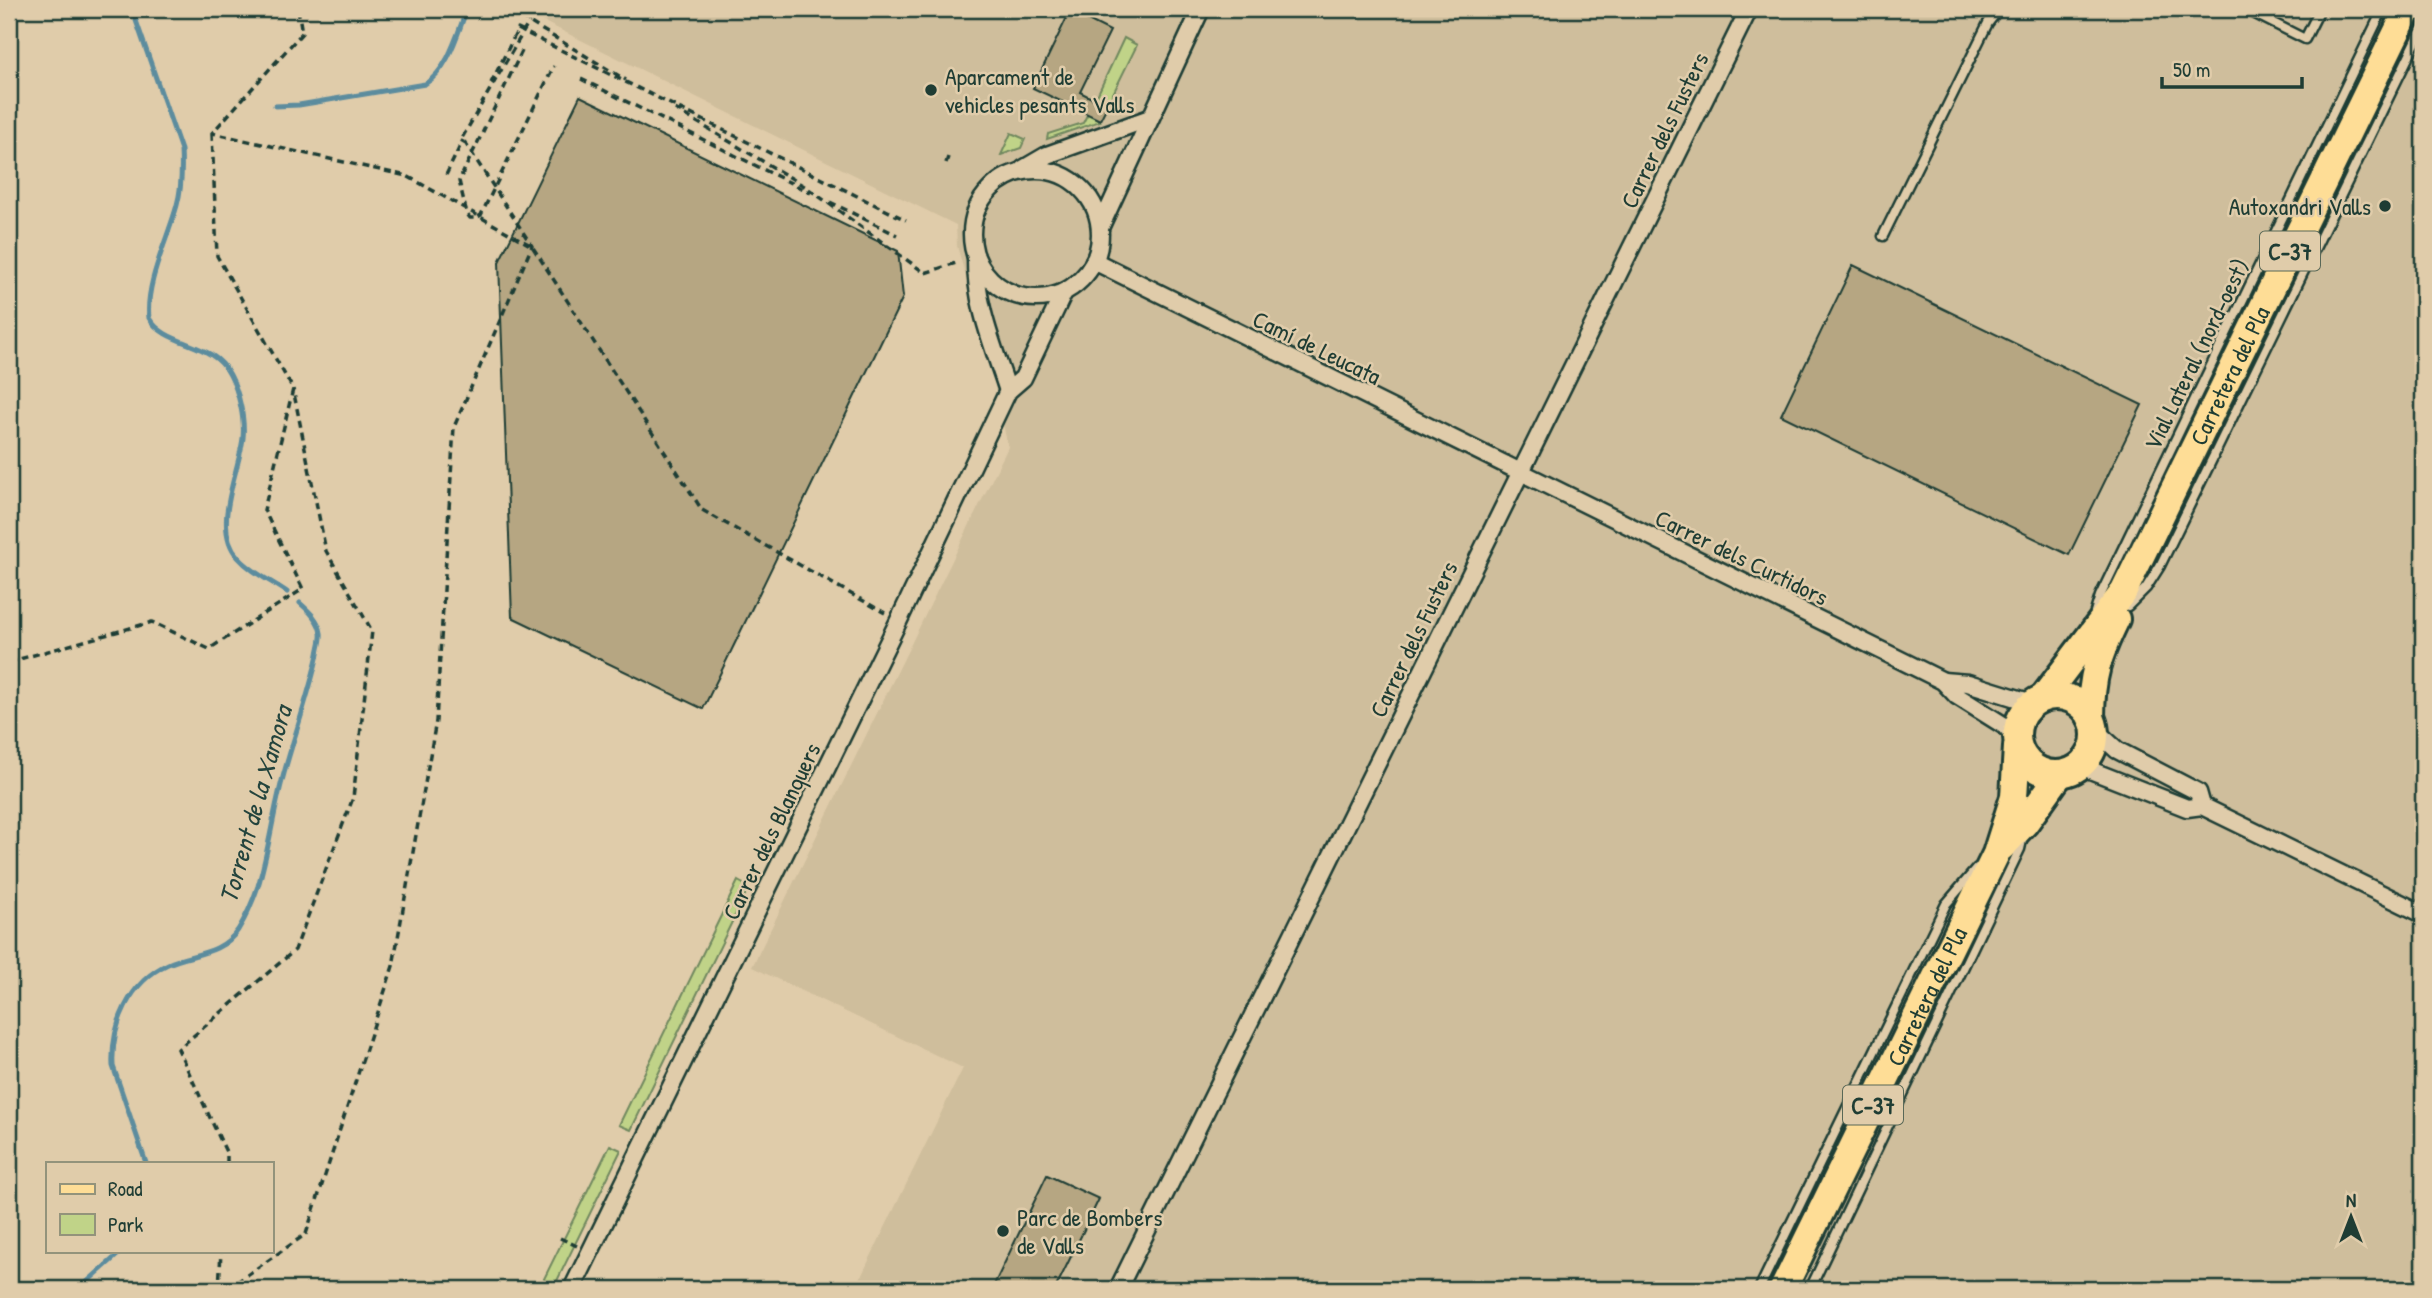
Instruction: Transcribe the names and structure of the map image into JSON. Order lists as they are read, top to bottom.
{
  "streets": {
    "main road": ["C-37", "Carretera del Pla"],
    "street": [
      "Carrer dels Fusters",
      "Camí de Leucata",
      "Carrer dels Curtidors",
      "Carrer dels Blanquers"
    ],
    "lane": ["Vial Lateral (nord-oest)"]
  },
  "crossings": [
    ["Carrer dels Fusters", "Camí de Leucata"],
    ["Carrer dels Fusters", "Carrer dels Curtidors"],
    ["C-37", "Vial Lateral (nord-oest)"],
    ["C-37", "Carretera del Pla"],
    ["C-37", "Carrer dels Curtidors"],
    ["Camí de Leucata", "Carrer dels Curtidors"],
    ["Camí de Leucata", "Carrer dels Blanquers"]
  ],
  "water": ["Torrent de la Xamora"],
  "places": ["Aparcament de vehicles pesants Valls", "Autoxandri Valls", "Parc de Bombers de Valls"],
  "legend": ["Road", "Park"],
  "scale_bar": "50 m",
  "north": "top"
}
